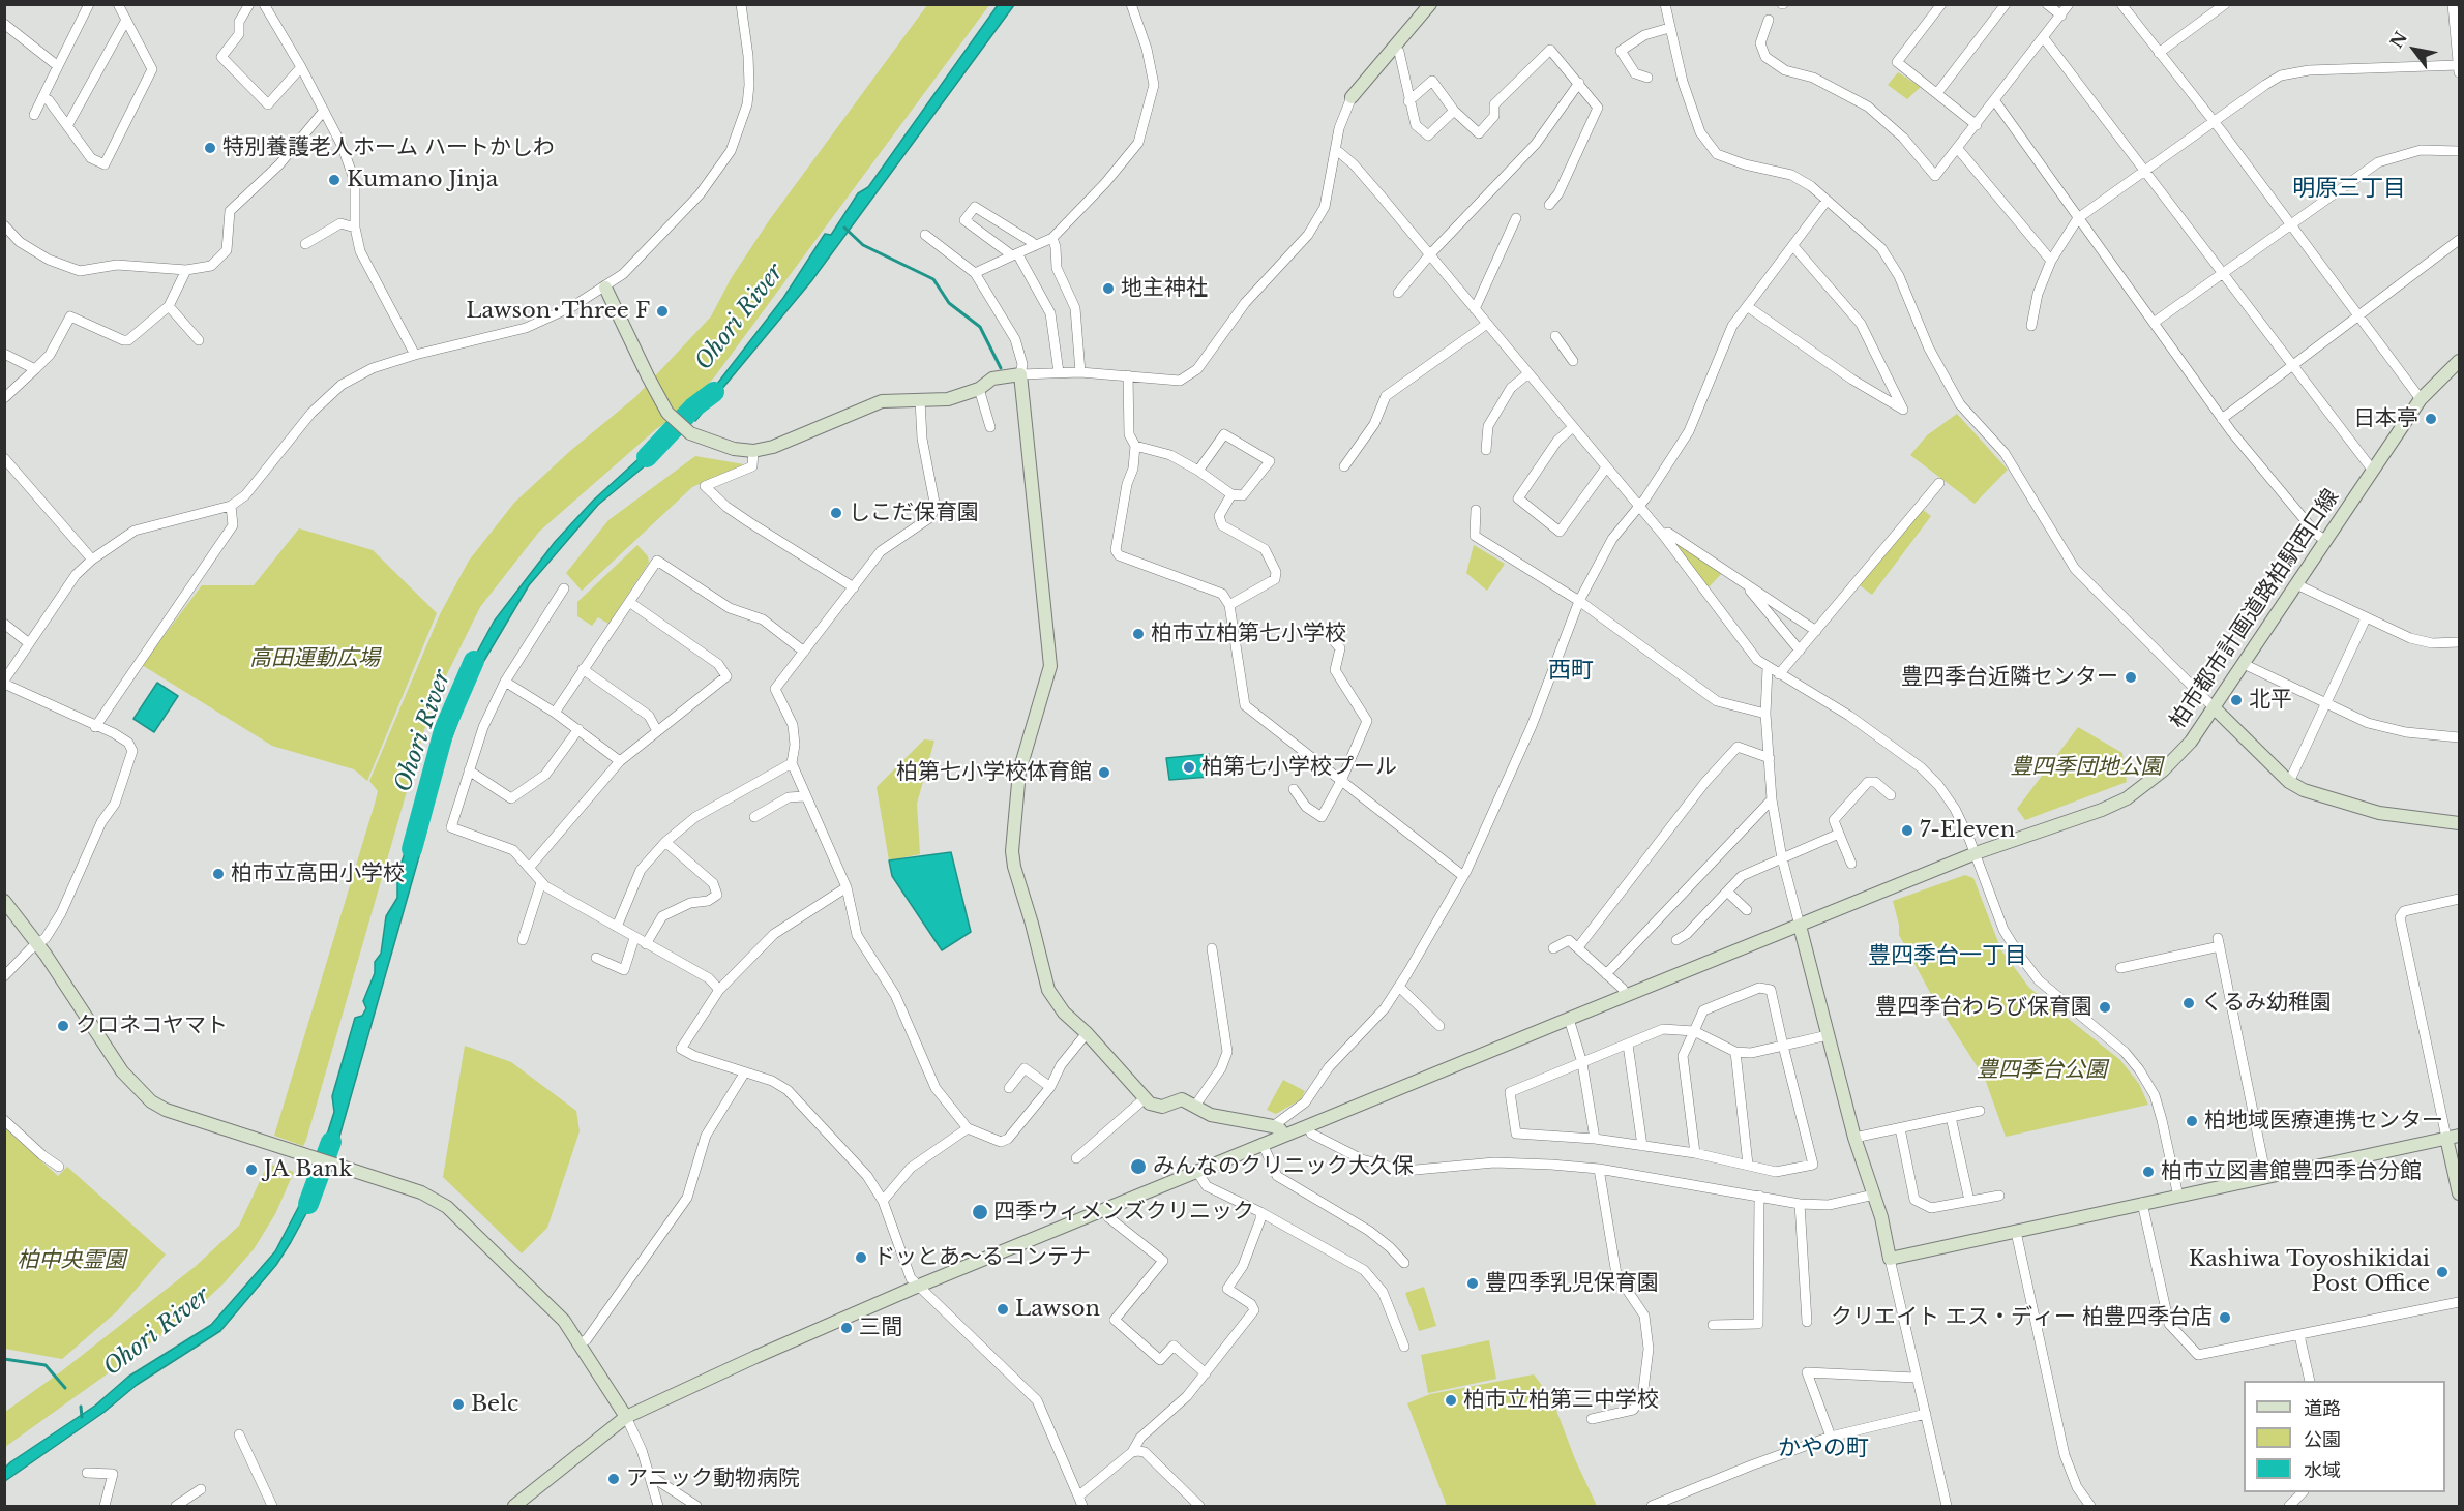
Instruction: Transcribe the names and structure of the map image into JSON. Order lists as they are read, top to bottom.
{
  "streets": {
    "street": ["柏市都市計画道路柏駅西口線"]
  },
  "districts": [
    "明原三丁目",
    "西町",
    "豊四季台一丁目",
    "かやの町"
  ],
  "water": ["Ohori River"],
  "parks": [
    "高田運動広場",
    "豊四季団地公園",
    "豊四季台公園",
    "柏中央霊園"
  ],
  "places": [
    "特別養護老人ホーム ハートかしわ",
    "Kumano Jinja",
    "地主神社",
    "Lawson･Three F",
    "日本亭",
    "しこだ保育園",
    "柏市立柏第七小学校",
    "豊四季台近隣センター",
    "北平",
    "柏第七小学校プール",
    "柏第七小学校体育館",
    "7-Eleven",
    "柏市立高田小学校",
    "くるみ幼稚園",
    "豊四季台わらび保育園",
    "クロネコヤマト",
    "柏地域医療連携センター",
    "みんなのクリニック大久保",
    "JA Bank",
    "柏市立図書館豊四季台分館",
    "四季ウィメンズクリニック",
    "ドッとあ〜るコンテナ",
    "Kashiwa Toyoshikidai Post Office",
    "豊四季乳児保育園",
    "Lawson",
    "クリエイト エス・ディー 柏豊四季台店",
    "三間",
    "柏市立柏第三中学校",
    "Belc",
    "アニック動物病院"
  ],
  "legend": ["道路", "公園", "水域"],
  "north": "top left"
}
